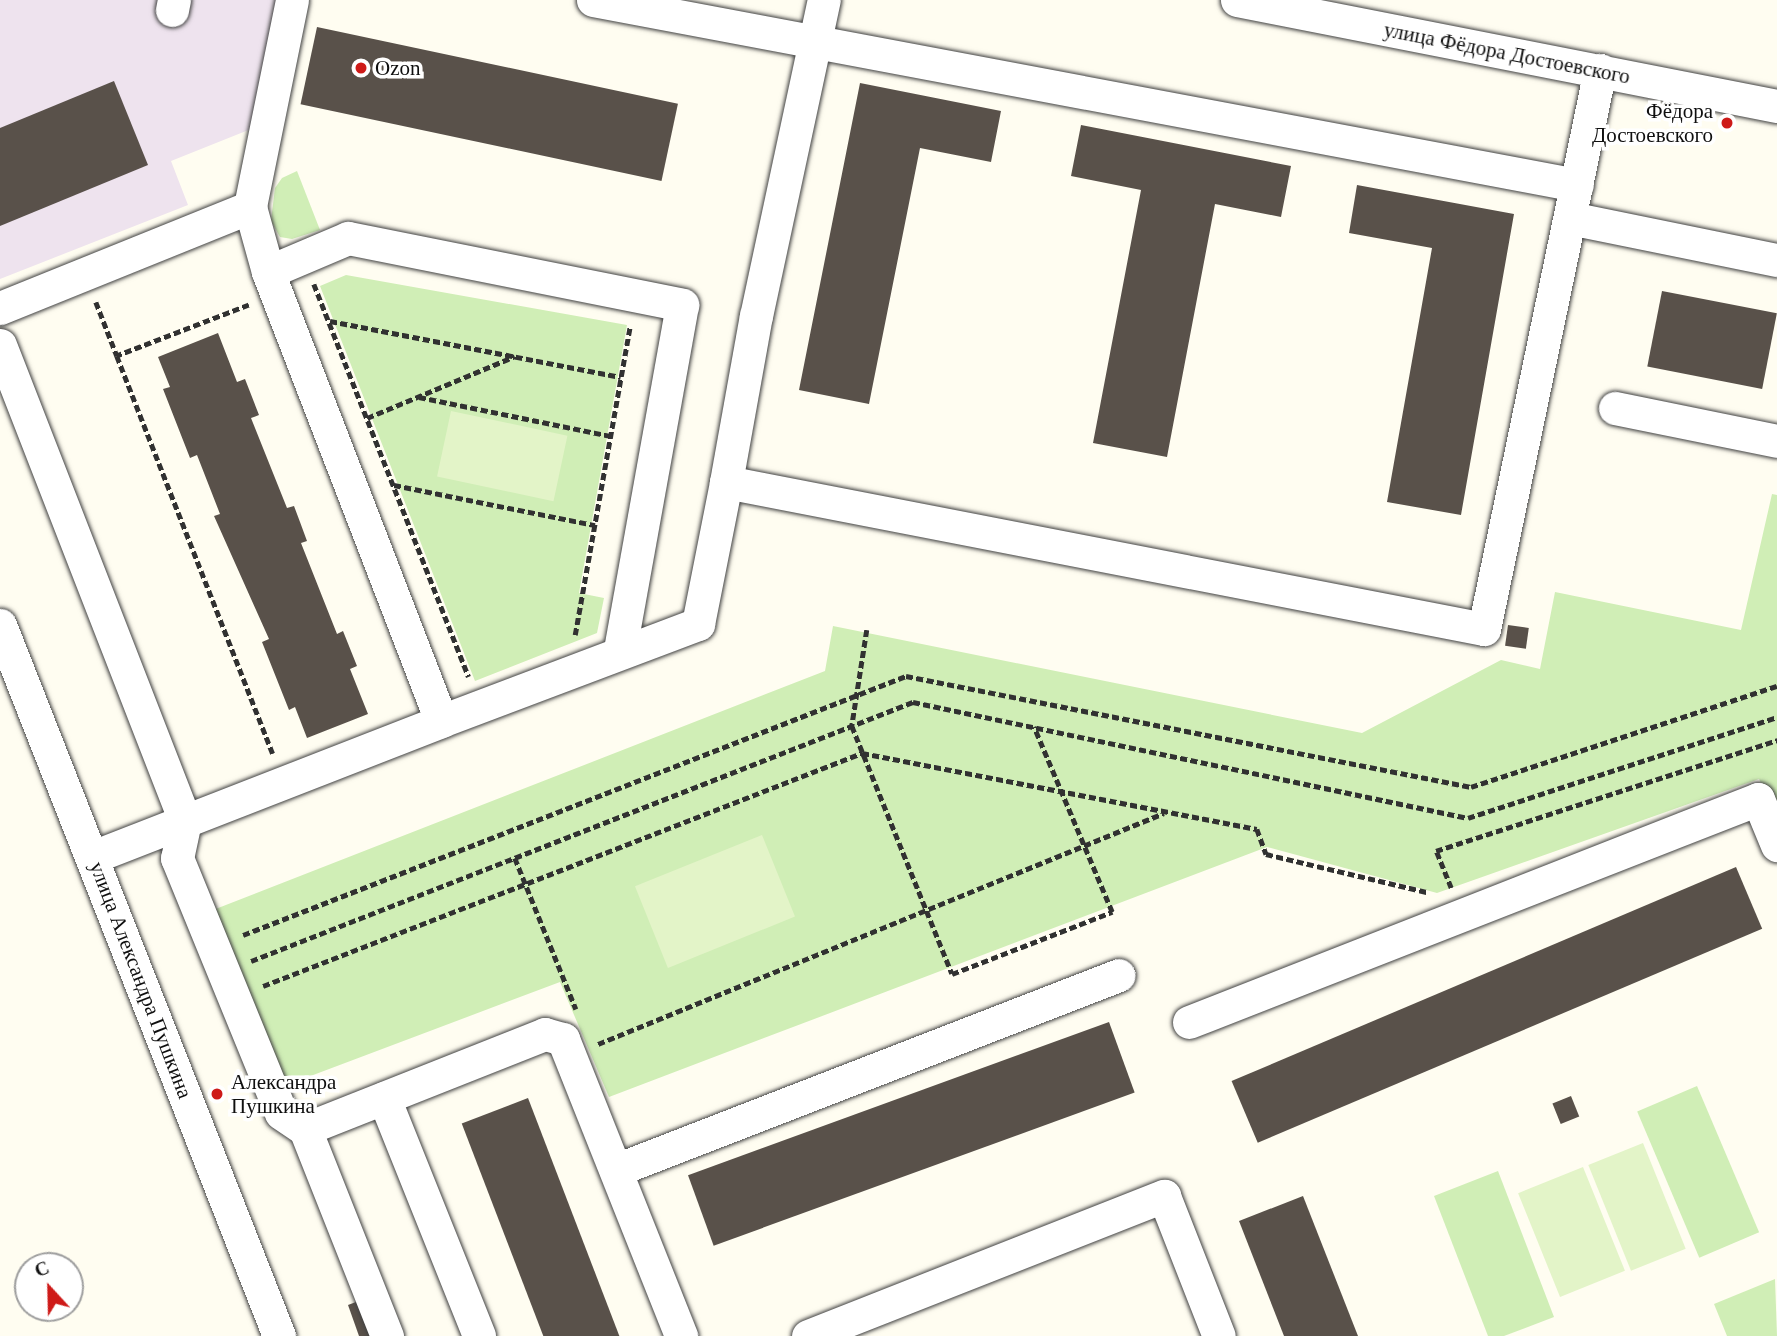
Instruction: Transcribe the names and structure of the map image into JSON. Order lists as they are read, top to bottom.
{
  "streets": {
    "street": ["улица Фёдора Достоевского", "улица Александра Пушкина"]
  },
  "places": ["Ozon", "Фёдора Достоевского", "Александра Пушкина"],
  "north": "top"
}
